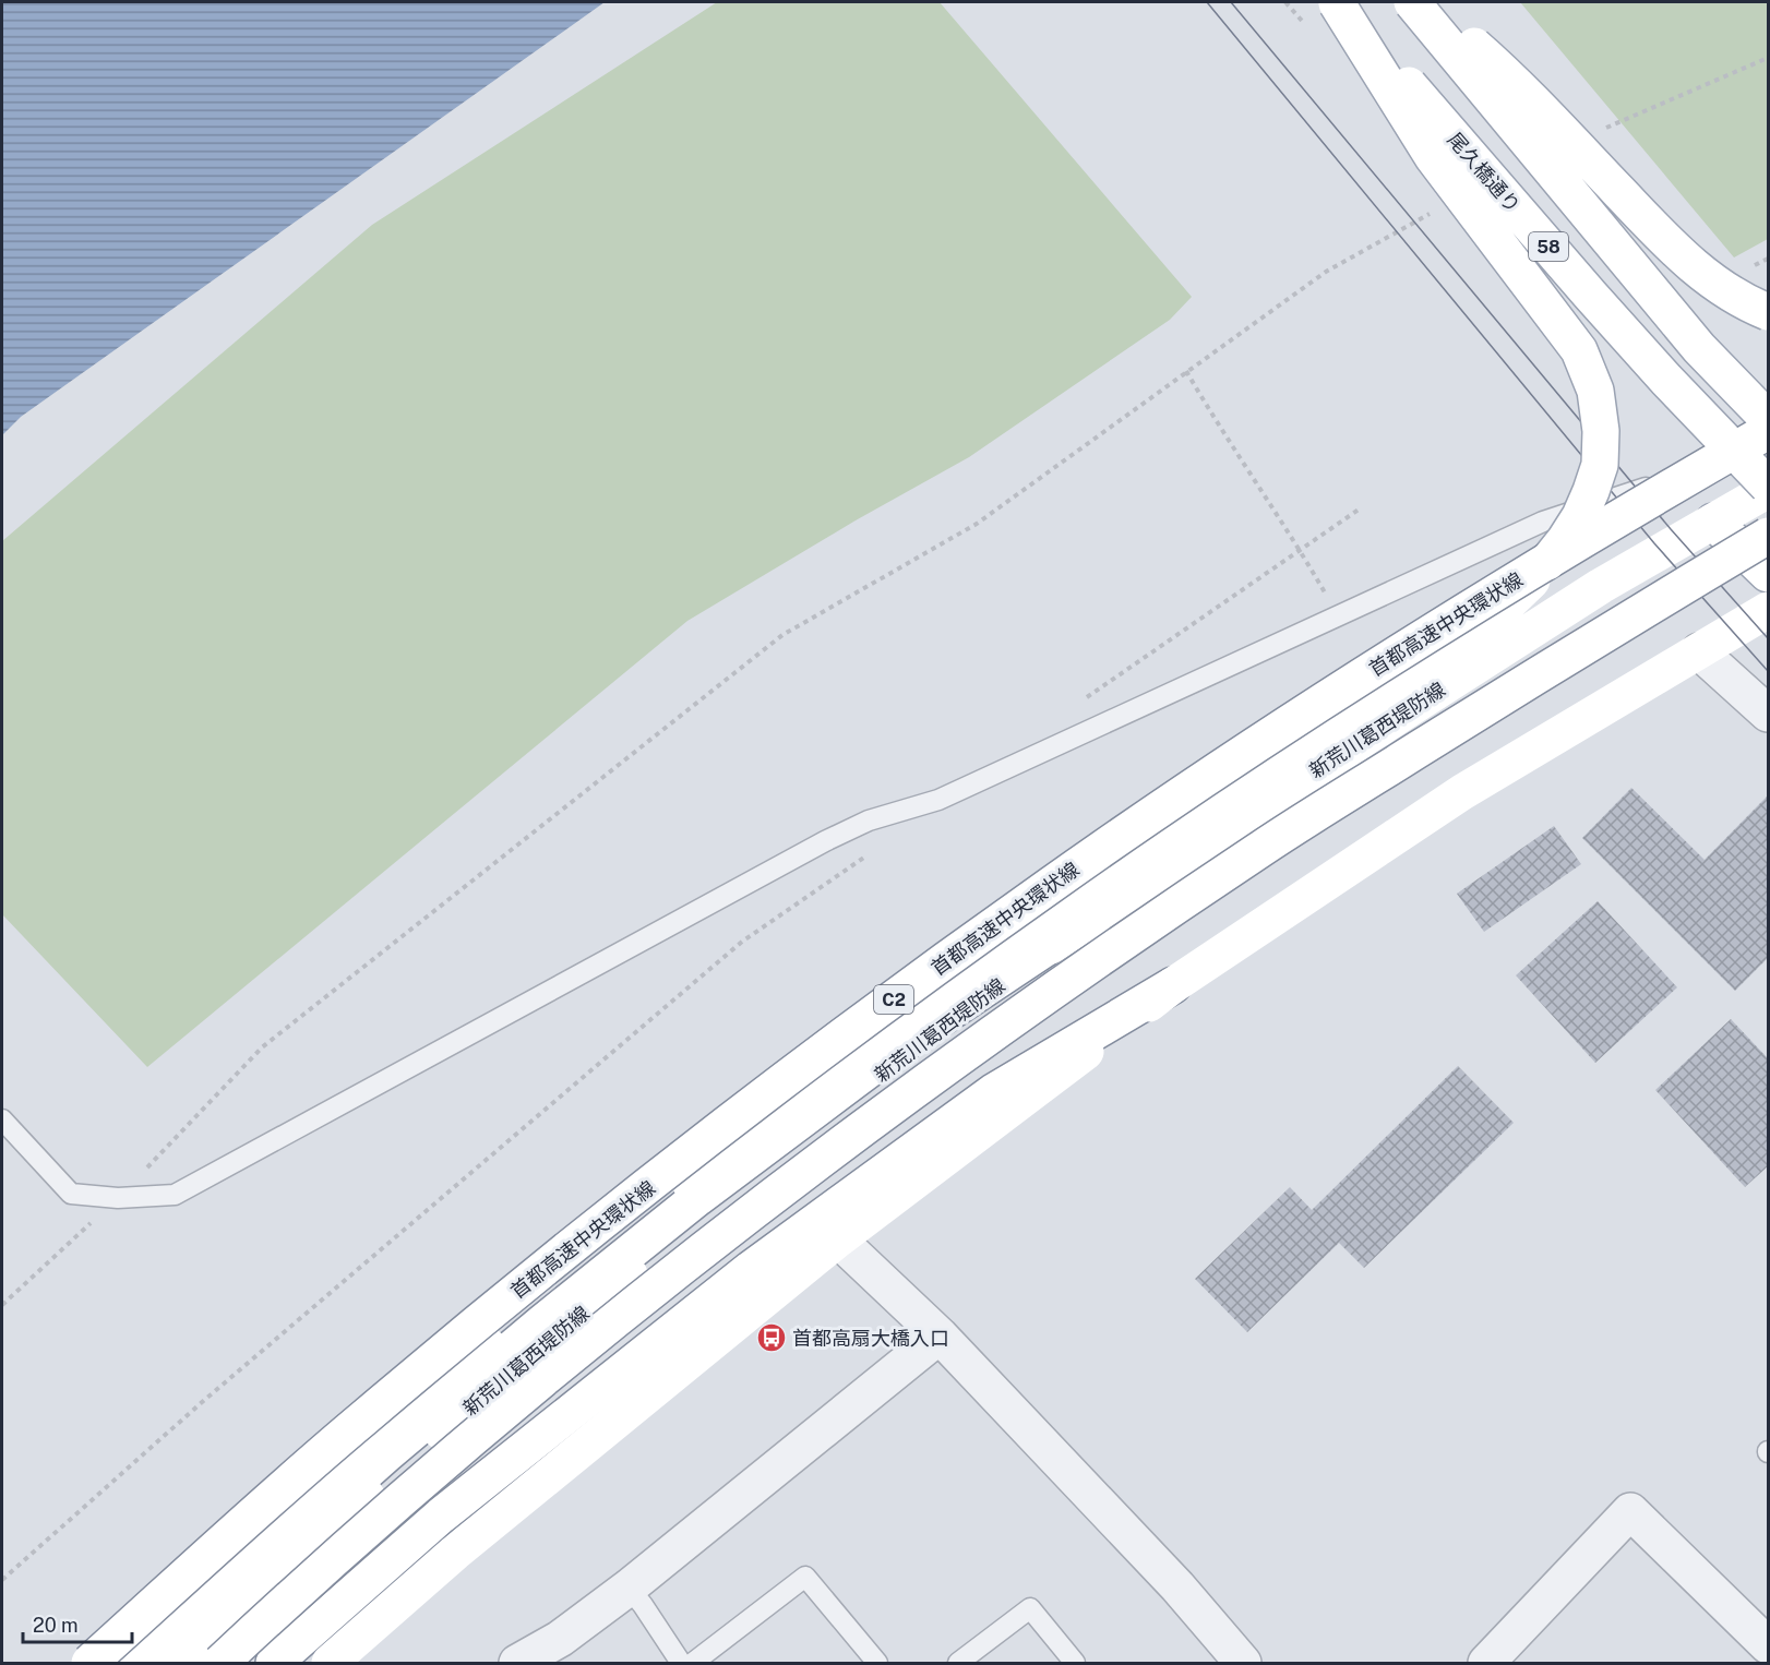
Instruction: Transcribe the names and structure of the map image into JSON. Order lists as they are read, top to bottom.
{
  "streets": {
    "main road": [
      "尾久橋通り",
      "58",
      "首都高速中央環状線",
      "新荒川葛西堤防線",
      "C2"
    ]
  },
  "crossings": [
    ["尾久橋通り", "新荒川葛西堤防線"]
  ],
  "places": {
    "bus stop": ["首都高扇大橋入口"]
  },
  "scale_bar": "20 m"
}
